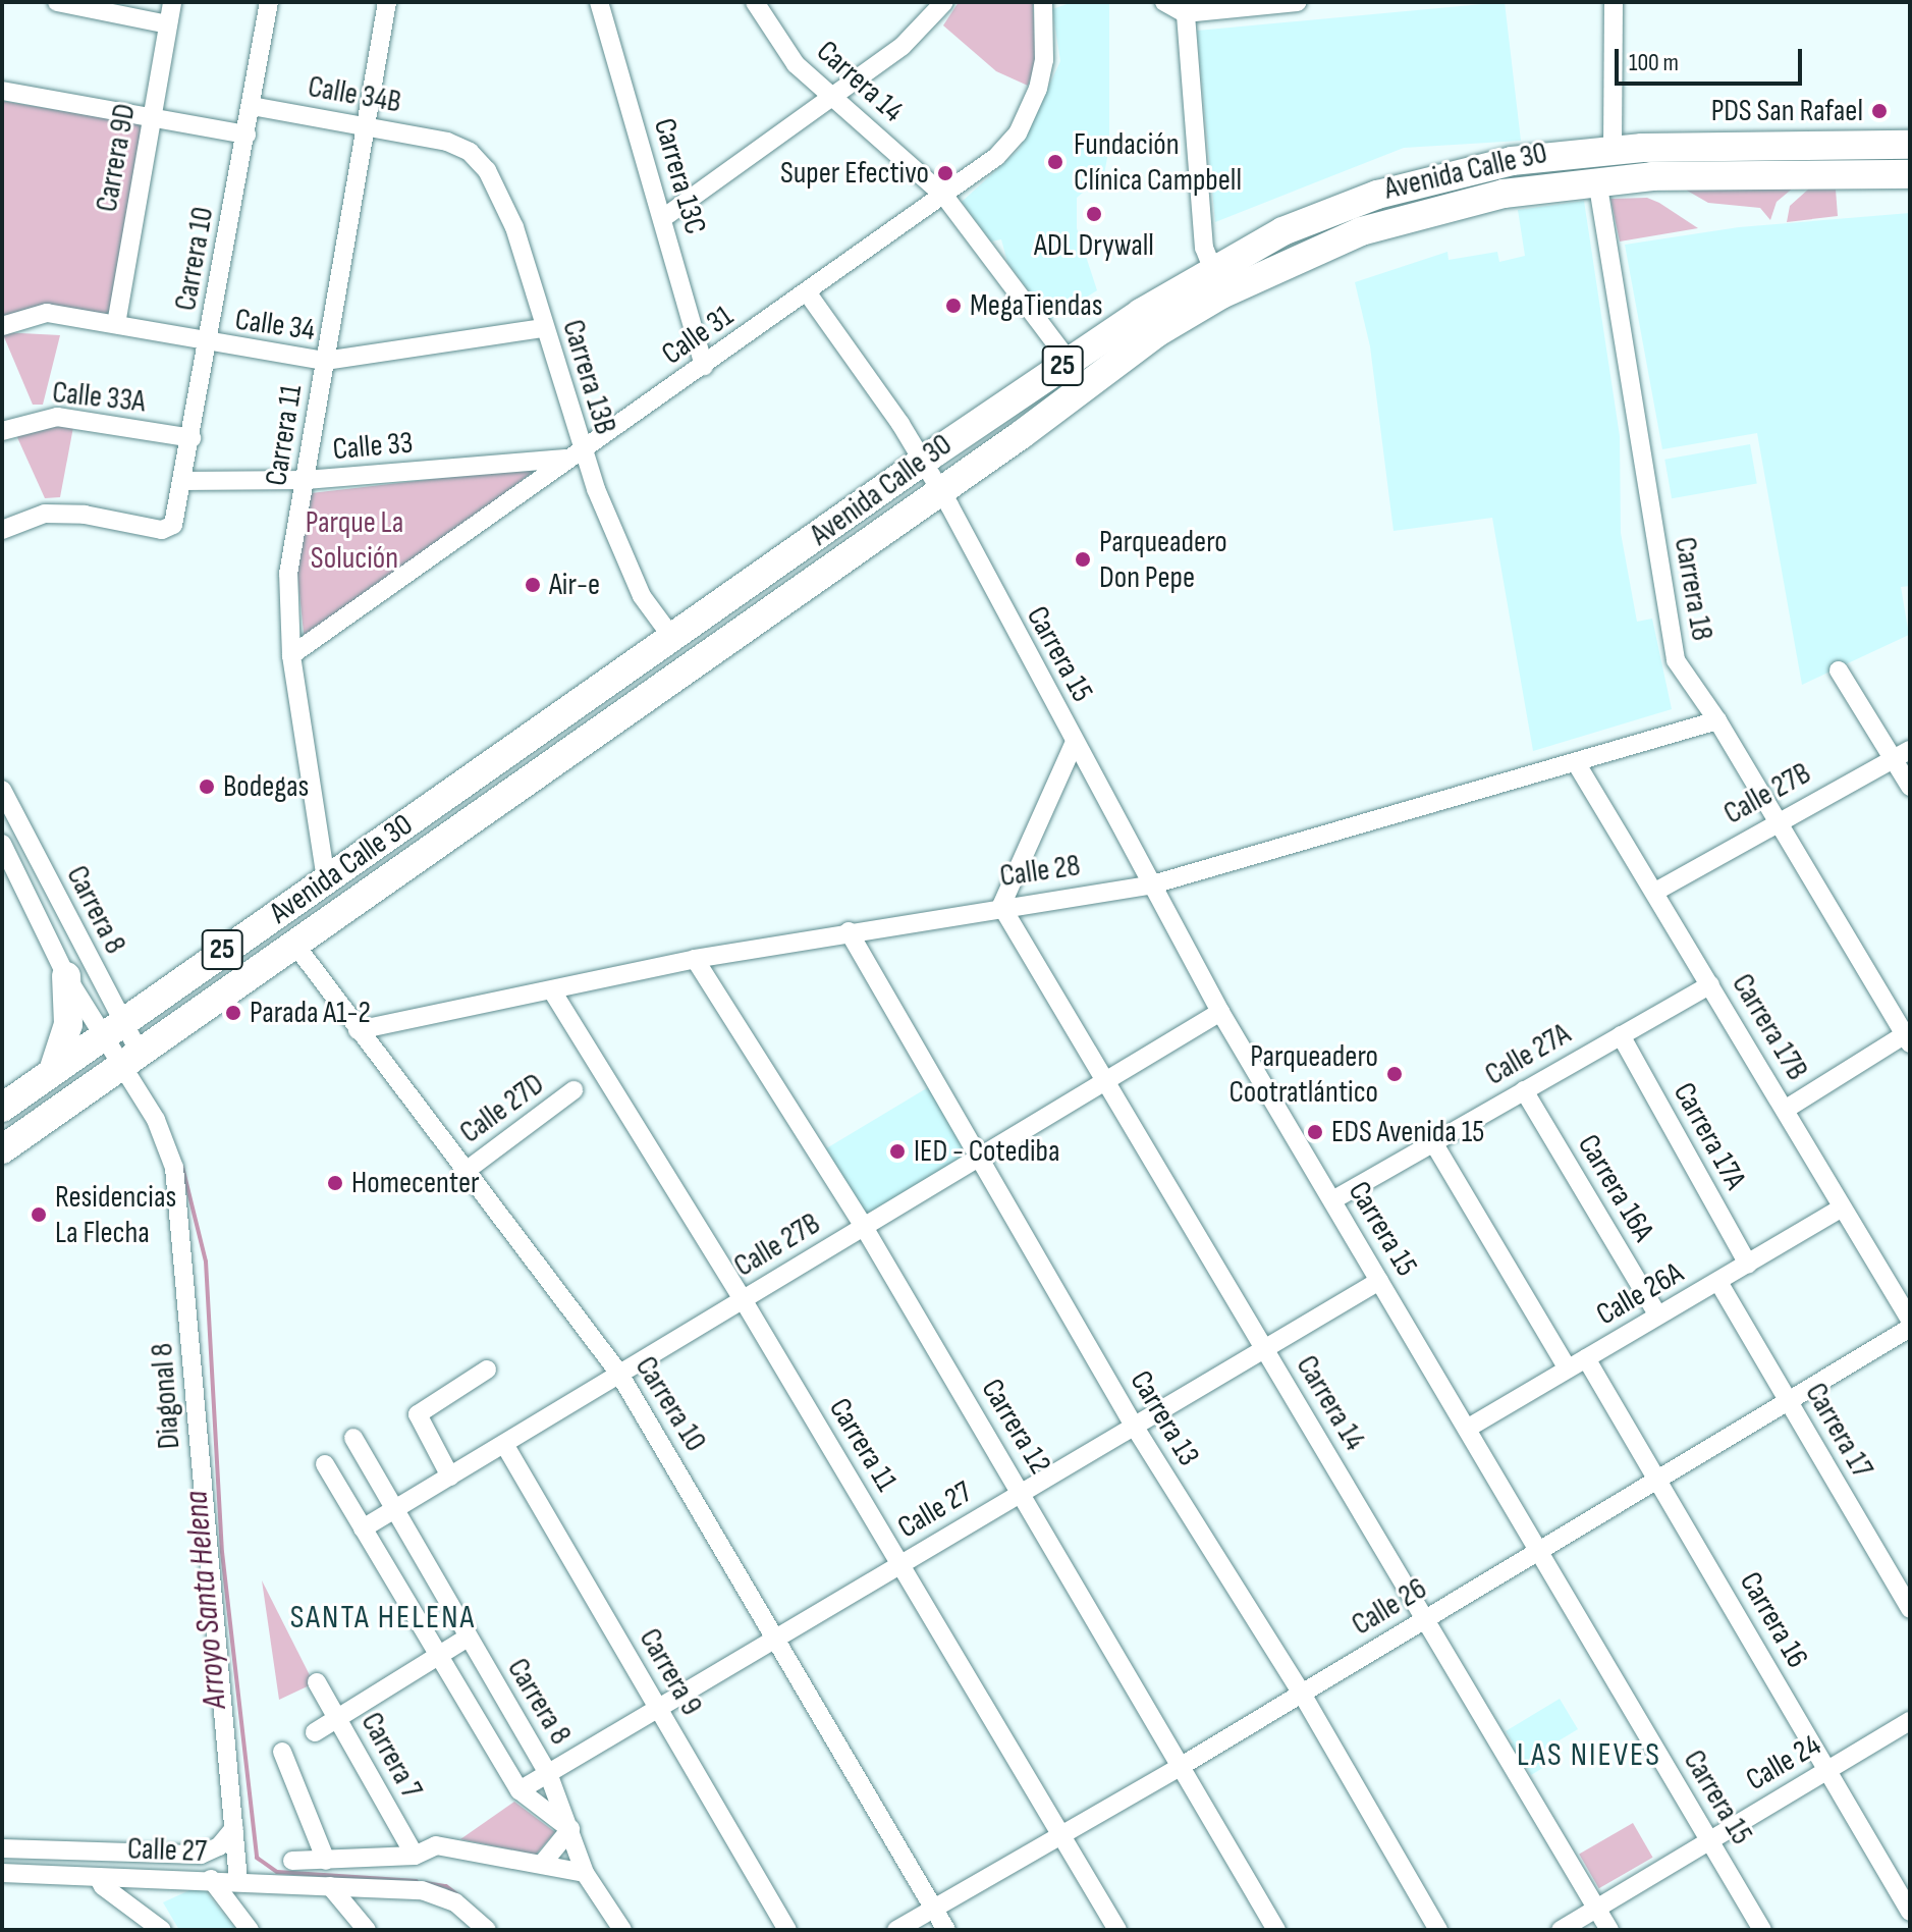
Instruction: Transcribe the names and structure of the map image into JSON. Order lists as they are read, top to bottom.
{
  "streets": {
    "highway": ["Avenida Calle 30", "25"],
    "street": [
      "Carrera 14",
      "Calle 34B",
      "Carrera 9D",
      "Carrera 13C",
      "Carrera 10",
      "Calle 34",
      "Calle 31",
      "Carrera 13B",
      "Calle 33A",
      "Carrera 11",
      "Calle 33",
      "Carrera 18",
      "Carrera 15",
      "Calle 27B",
      "Calle 28",
      "Carrera 8",
      "Carrera 17B",
      "Calle 27A",
      "Calle 27D",
      "Carrera 17A",
      "Carrera 16A",
      "Calle 26A",
      "Diagonal 8",
      "Carrera 13",
      "Carrera 12",
      "Carrera 17",
      "Calle 27",
      "Calle 26",
      "Carrera 16",
      "Carrera 9",
      "Carrera 7",
      "Calle 24"
    ]
  },
  "crossings": [
    ["Carrera 14", "Avenida Calle 30"],
    ["Carrera 14", "Calle 31"],
    ["Carrera 14", "Calle 27B"],
    ["Carrera 14", "Calle 28"],
    ["Carrera 14", "Calle 27"],
    ["Carrera 14", "Calle 26"],
    ["Carrera 14", "Calle 24"],
    ["Calle 34B", "Carrera 10"],
    ["Calle 34B", "Carrera 13B"],
    ["Calle 34B", "Carrera 11"],
    ["Carrera 9D", "Calle 34"],
    ["Avenida Calle 30", "Carrera 10"],
    ["Avenida Calle 30", "Carrera 13B"],
    ["Avenida Calle 30", "Carrera 11"],
    ["Avenida Calle 30", "Carrera 18"],
    ["Avenida Calle 30", "Carrera 15"],
    ["Avenida Calle 30", "Carrera 8"],
    ["Avenida Calle 30", "Diagonal 8"],
    ["Carrera 13C", "Calle 31"],
    ["Carrera 10", "Calle 34"],
    ["Carrera 10", "Calle 33A"],
    ["Carrera 10", "Calle 33"],
    ["Carrera 10", "Calle 27B"],
    ["Carrera 10", "Calle 28"],
    ["Carrera 10", "Calle 27D"],
    ["Carrera 10", "Calle 27"],
    ["Carrera 10", "Calle 26"],
    ["Calle 34", "Carrera 13B"],
    ["Calle 34", "Carrera 11"],
    ["Calle 31", "Carrera 13B"],
    ["Calle 31", "Carrera 11"],
    ["Calle 31", "Calle 33"],
    ["Carrera 13B", "Calle 33"],
    ["Carrera 11", "Calle 33"],
    ["Carrera 11", "Calle 27B"],
    ["Carrera 11", "Calle 28"],
    ["Carrera 11", "Calle 27"],
    ["Carrera 11", "Calle 26"],
    ["Carrera 18", "Calle 27B"],
    ["Carrera 18", "Calle 28"],
    ["Carrera 15", "Calle 27B"],
    ["Carrera 15", "Calle 28"],
    ["Carrera 15", "Calle 27A"],
    ["Carrera 15", "Calle 26A"],
    ["Carrera 15", "Calle 27"],
    ["Carrera 15", "Calle 26"],
    ["Carrera 15", "Calle 24"],
    ["Calle 27B", "Carrera 8"],
    ["Calle 27B", "Carrera 17B"],
    ["Calle 27B", "Carrera 13"],
    ["Calle 27B", "Carrera 12"],
    ["Calle 27B", "Carrera 9"],
    ["Calle 28", "Carrera 17B"],
    ["Calle 28", "Carrera 13"],
    ["Calle 28", "Carrera 12"],
    ["Carrera 8", "Diagonal 8"],
    ["Carrera 8", "Calle 27"],
    ["Carrera 17B", "Calle 27A"],
    ["Carrera 17B", "Calle 26A"],
    ["Calle 27A", "Carrera 17A"],
    ["Calle 27A", "Carrera 16A"],
    ["Carrera 17A", "Calle 26A"],
    ["Carrera 16A", "Calle 26A"],
    ["Calle 26A", "Carrera 17"],
    ["Calle 26A", "Carrera 16"],
    ["Diagonal 8", "Calle 27"],
    ["Carrera 13", "Calle 27"],
    ["Carrera 13", "Calle 26"],
    ["Carrera 12", "Calle 27"],
    ["Carrera 12", "Calle 26"],
    ["Carrera 17", "Calle 26"],
    ["Calle 27", "Carrera 9"],
    ["Calle 26", "Carrera 16"],
    ["Carrera 16", "Calle 24"]
  ],
  "districts": ["SANTA HELENA", "LAS NIEVES"],
  "water": ["Arroyo Santa Helena"],
  "parks": ["Parque La Solución"],
  "places": [
    "PDS San Rafael",
    "Fundación Clínica Campbell",
    "Super Efectivo",
    "ADL Drywall",
    "MegaTiendas",
    "Parqueadero Don Pepe",
    "Air-e",
    "Bodegas",
    "Parada A1-2",
    "Parqueadero Cootratlántico",
    "EDS Avenida 15",
    "IED - Cotediba",
    "Homecenter",
    "Residencias La Flecha"
  ],
  "scale_bar": "100 m"
}
